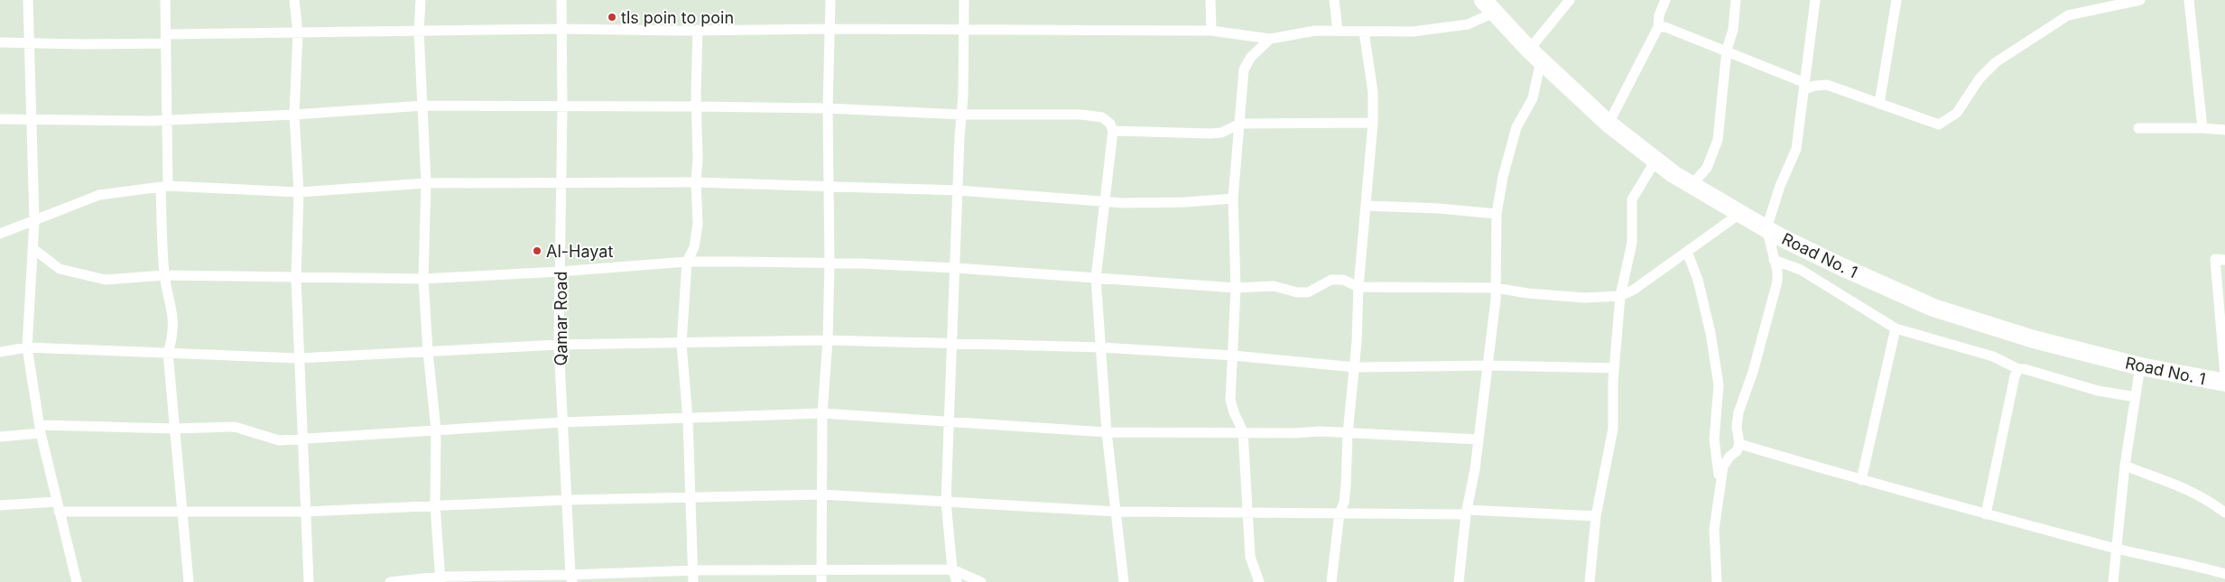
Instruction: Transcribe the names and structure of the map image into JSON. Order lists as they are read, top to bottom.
{
  "streets": {
    "highway": ["Road No. 1"],
    "street": ["Qamar Road"]
  },
  "places": ["tls poin to poin", "Al-Hayat"]
}
